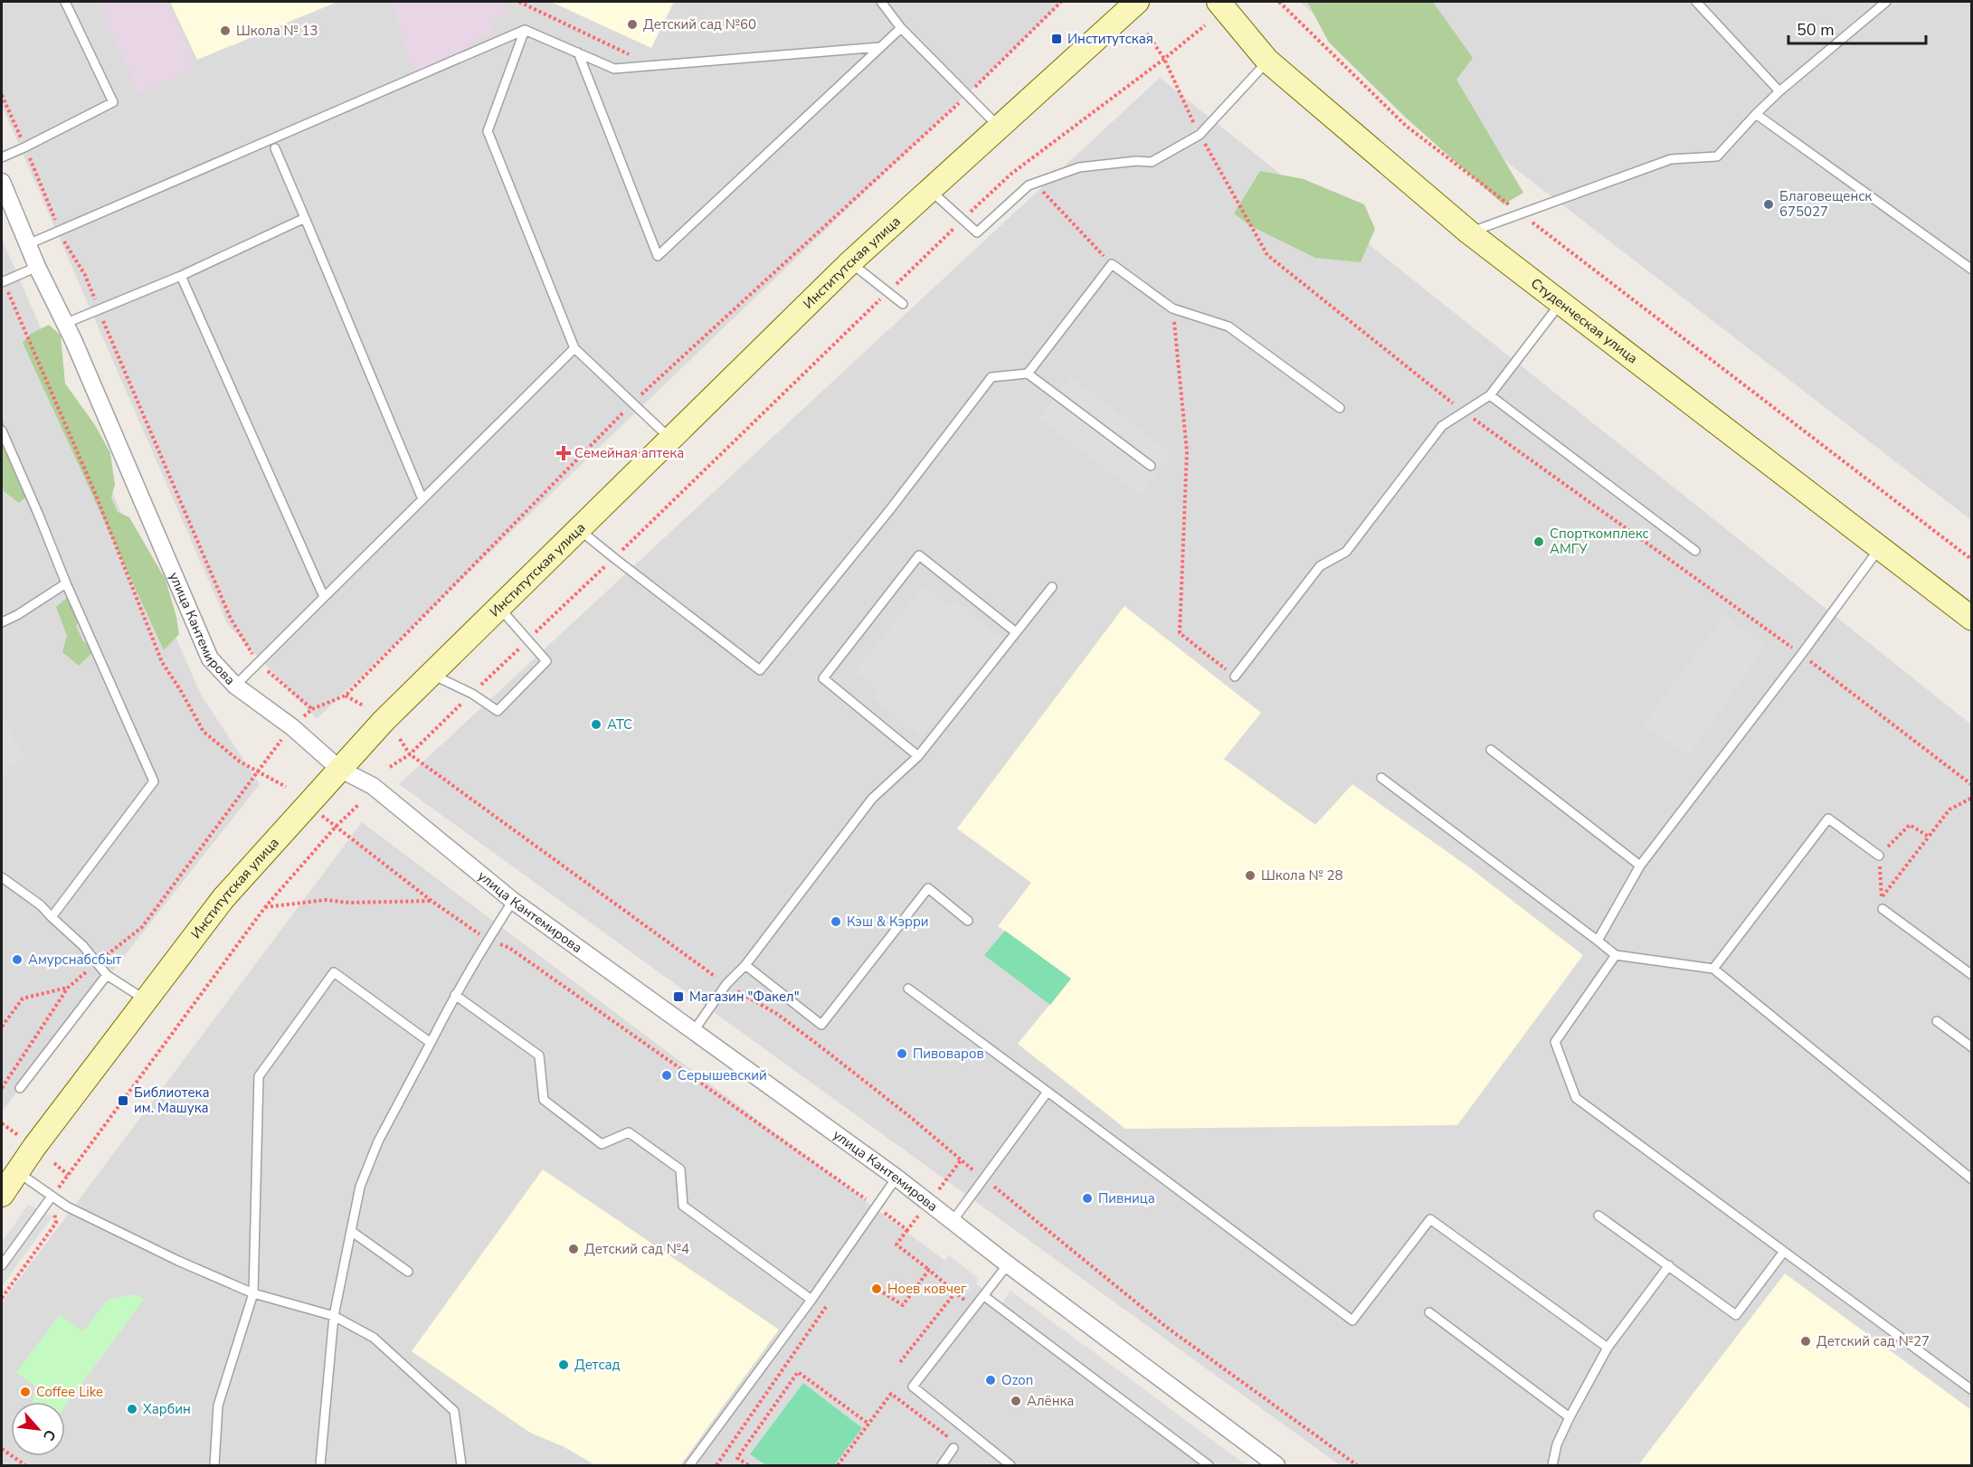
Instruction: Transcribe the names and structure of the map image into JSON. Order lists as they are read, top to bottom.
{
  "streets": {
    "main road": ["Институтская улица", "Студенческая улица"],
    "street": ["улица Кантемирова"]
  },
  "crossings": [
    ["Институтская улица", "улица Кантемирова"]
  ],
  "places": {
    "other": [
      "Детский сад №60",
      "Школа № 13",
      "Благовещенск 675027",
      "Спорткомплекс АМГУ",
      "АТС",
      "Школа № 28",
      "Кэш & Кэрри",
      "Амурснабсбыт",
      "Пивоваров",
      "Серышевский",
      "Пивница",
      "Детский сад №4",
      "Ноев ковчег",
      "Детский сад №27",
      "Детсад",
      "Ozon",
      "Coffee Like",
      "Алёнка",
      "Харбин"
    ],
    "transit": ["Институтская", "Магазин \"Факел\"", "Библиотека им. Машука"],
    "health": ["Семейная аптека"]
  },
  "scale_bar": "50 m",
  "north": "bottom right"
}
